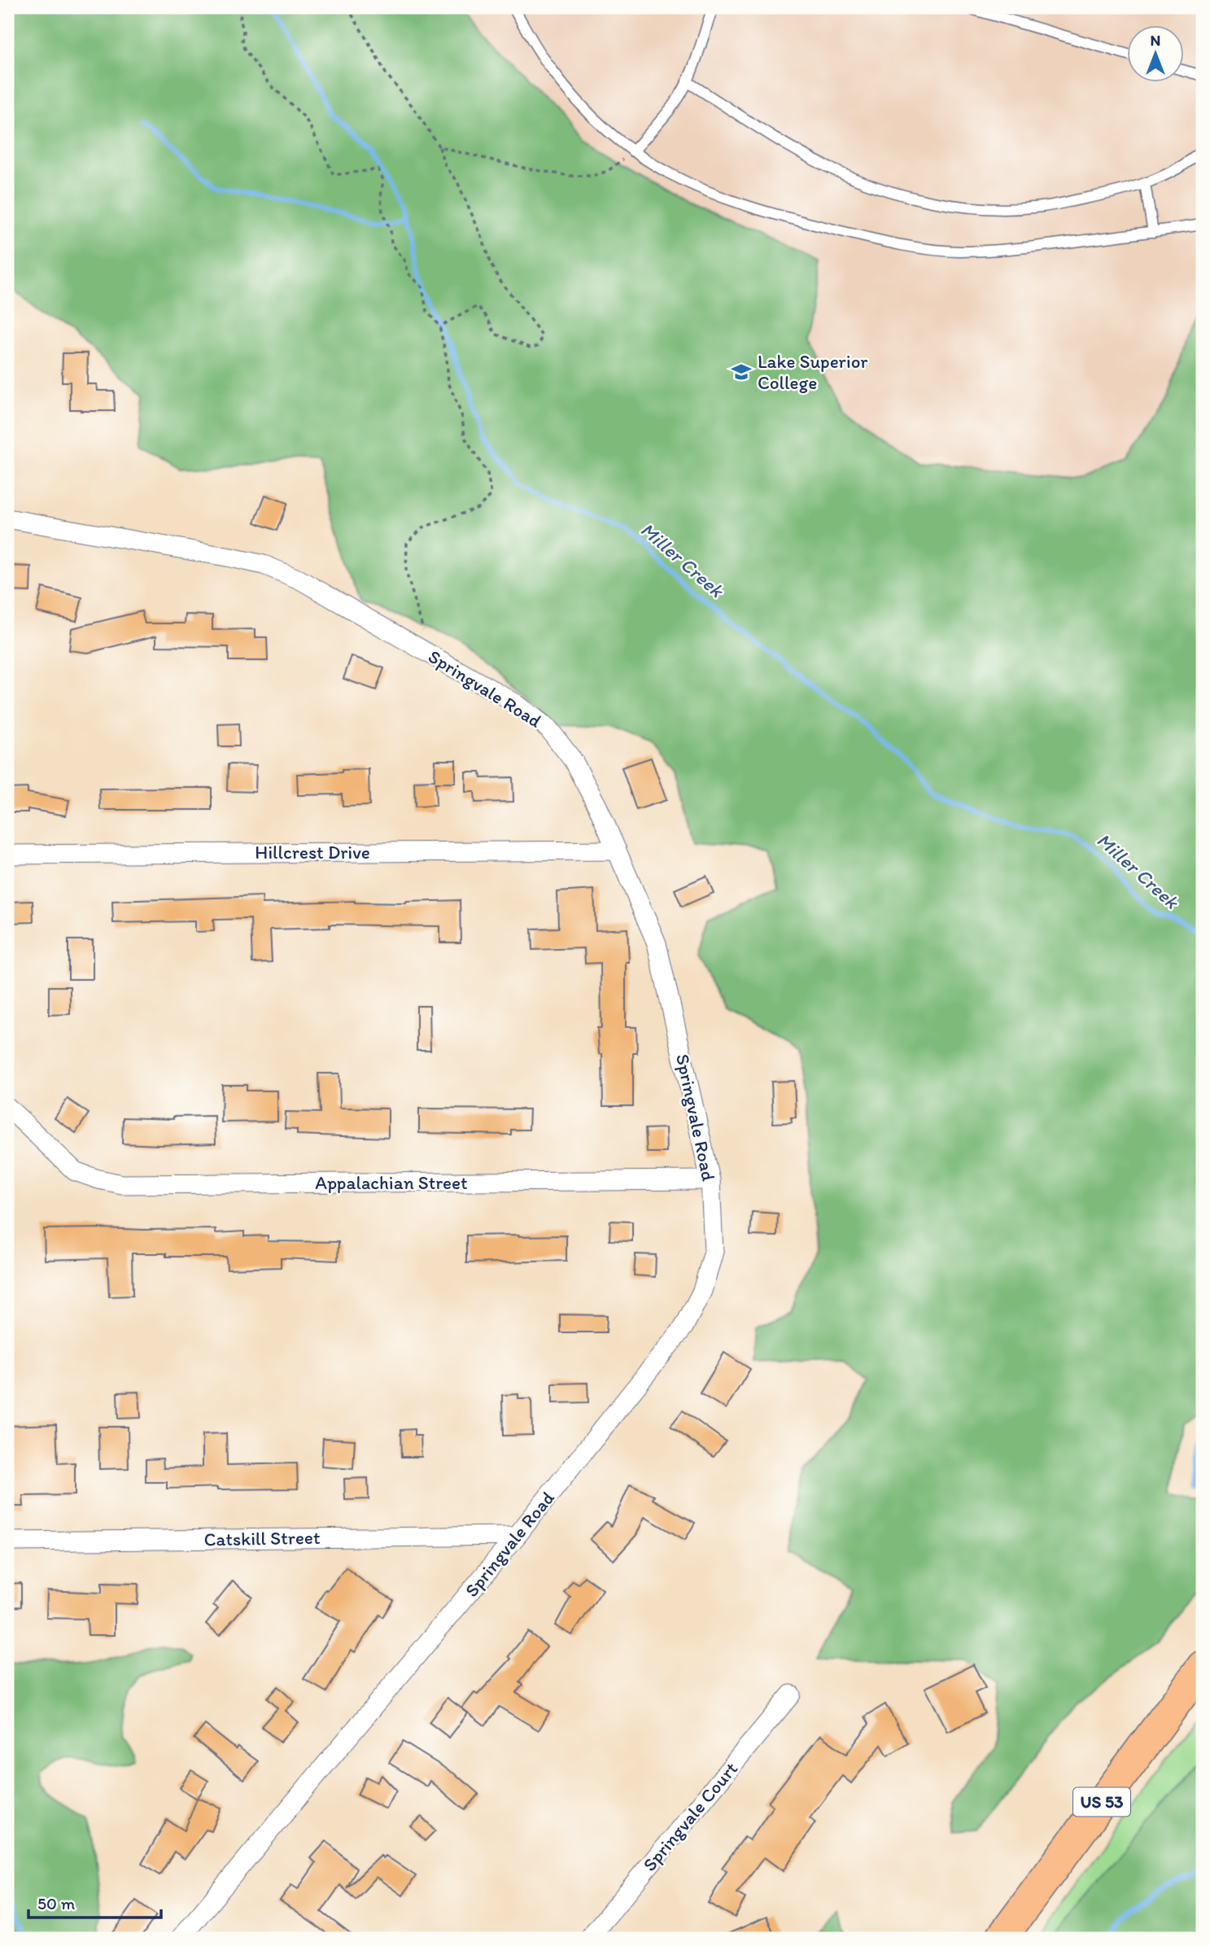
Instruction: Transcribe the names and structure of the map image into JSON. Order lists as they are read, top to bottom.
{
  "streets": {
    "highway": ["US 53"],
    "street": [
      "Springvale Road",
      "Hillcrest Drive",
      "Appalachian Street",
      "Catskill Street",
      "Springvale Court"
    ]
  },
  "crossings": [
    ["Springvale Road", "Hillcrest Drive"],
    ["Springvale Road", "Appalachian Street"],
    ["Springvale Road", "Catskill Street"]
  ],
  "water": ["Miller Creek"],
  "places": {
    "school or university": ["Lake Superior College"]
  },
  "scale_bar": "50 m",
  "north": "top"
}
